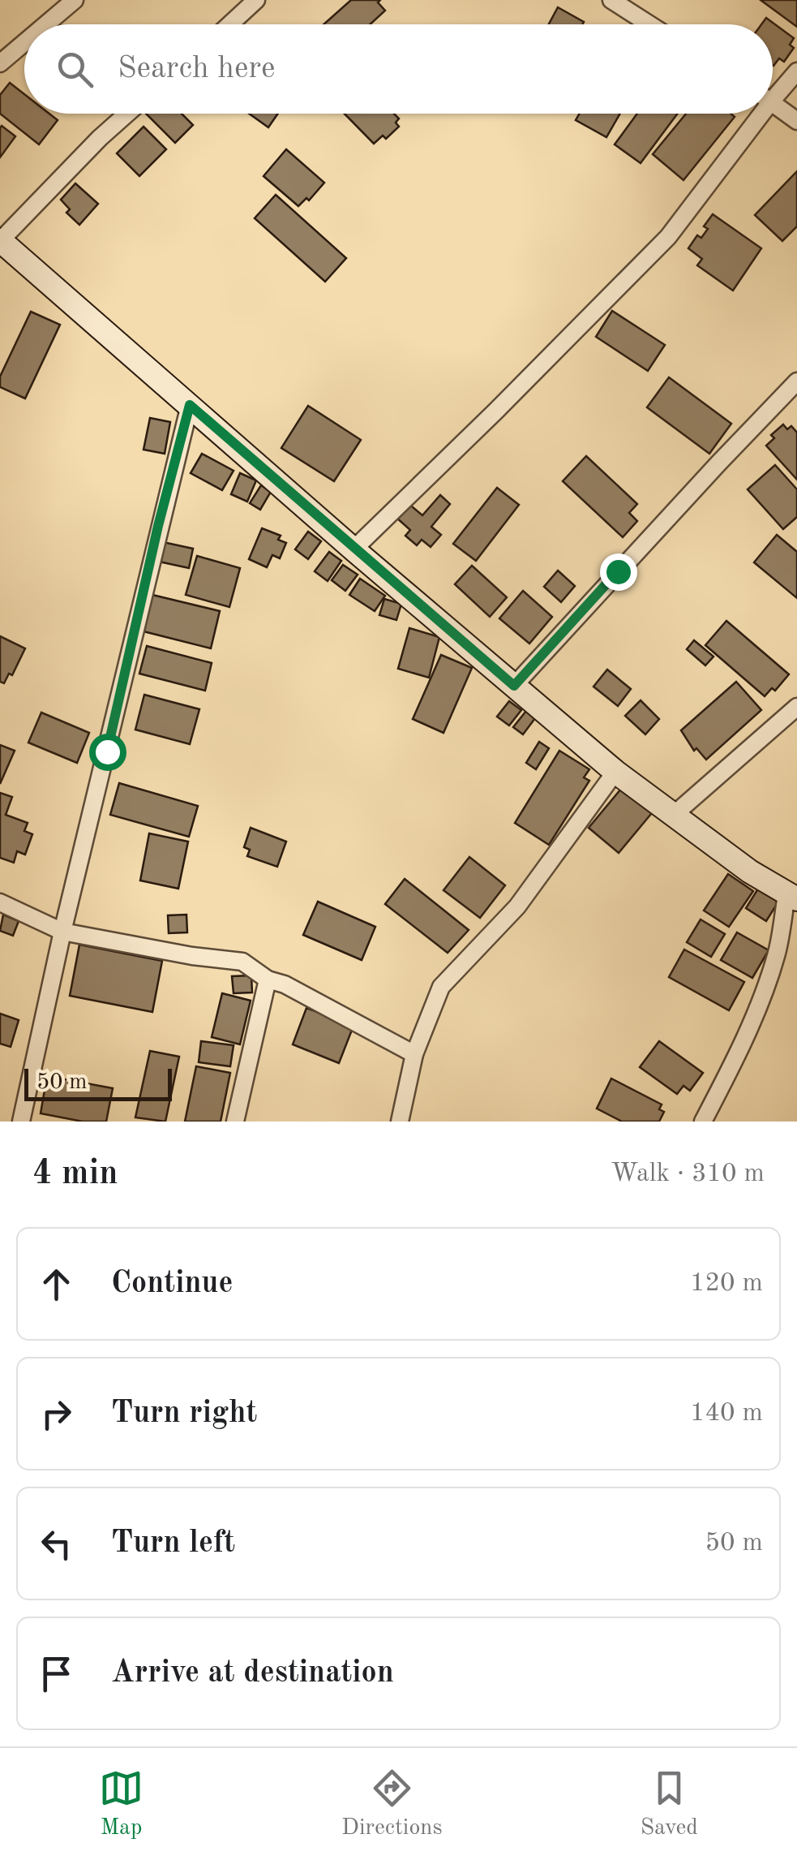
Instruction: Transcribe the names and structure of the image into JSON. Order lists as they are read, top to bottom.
{
  "scale_bar": "50 m",
  "page": {
    "search": "Search here",
    "scale": "50 m",
    "heading": ["4 min", "Walk · 310 m"],
    "list": [
      ["Continue", "120 m"],
      ["Turn right", "140 m"],
      ["Turn left", "50 m"],
      "Arrive at destination"
    ],
    "nav": ["Map", "Directions", "Saved"]
  }
}
